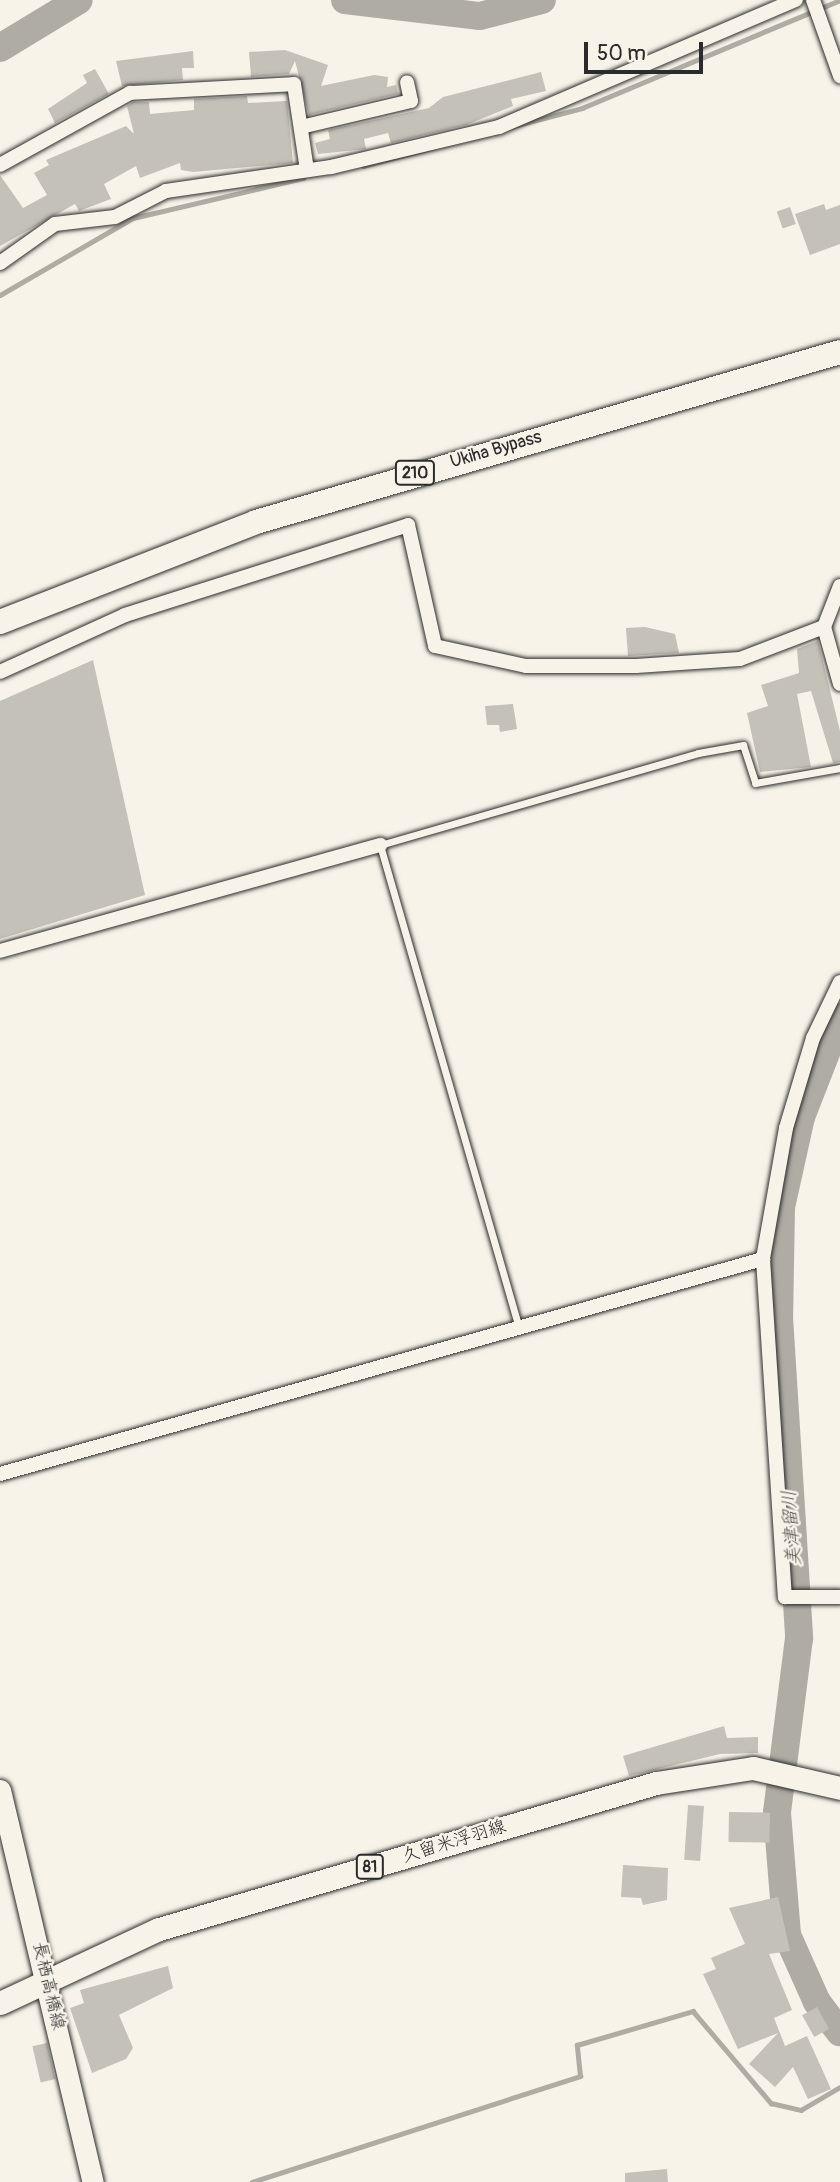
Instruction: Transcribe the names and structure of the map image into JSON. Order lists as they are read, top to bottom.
{
  "streets": {
    "highway": ["Ukiha Bypass", "210"],
    "main road": ["久留米浮羽線", "81", "長栖高橋線"]
  },
  "crossings": [
    ["久留米浮羽線", "長栖高橋線"]
  ],
  "water": ["美津留川"],
  "scale_bar": "50 m"
}
